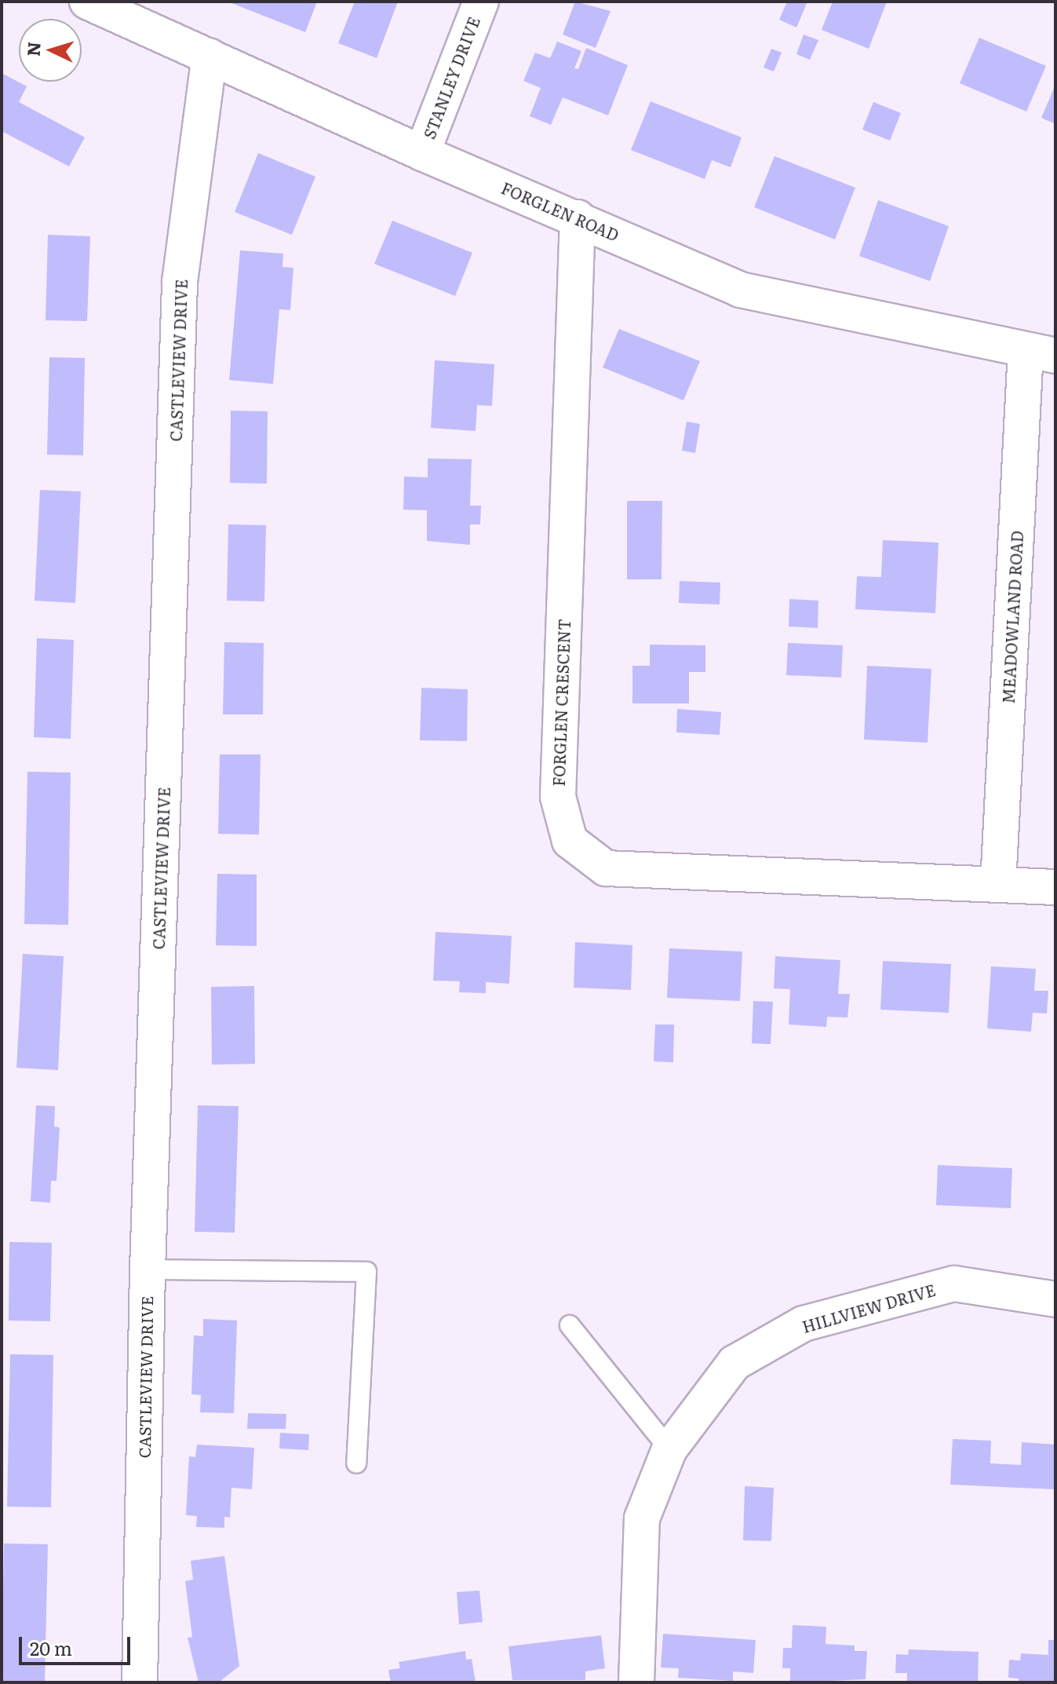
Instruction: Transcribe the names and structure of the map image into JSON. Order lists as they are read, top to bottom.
{
  "streets": {
    "street": [
      "STANLEY DRIVE",
      "FORGLEN ROAD",
      "CASTLEVIEW DRIVE",
      "MEADOWLAND ROAD",
      "FORGLEN CRESCENT",
      "HILLVIEW DRIVE"
    ]
  },
  "crossings": [
    ["STANLEY DRIVE", "FORGLEN ROAD"],
    ["FORGLEN ROAD", "CASTLEVIEW DRIVE"],
    ["FORGLEN ROAD", "MEADOWLAND ROAD"],
    ["FORGLEN ROAD", "FORGLEN CRESCENT"],
    ["MEADOWLAND ROAD", "FORGLEN CRESCENT"]
  ],
  "scale_bar": "20 m",
  "north": "left"
}
